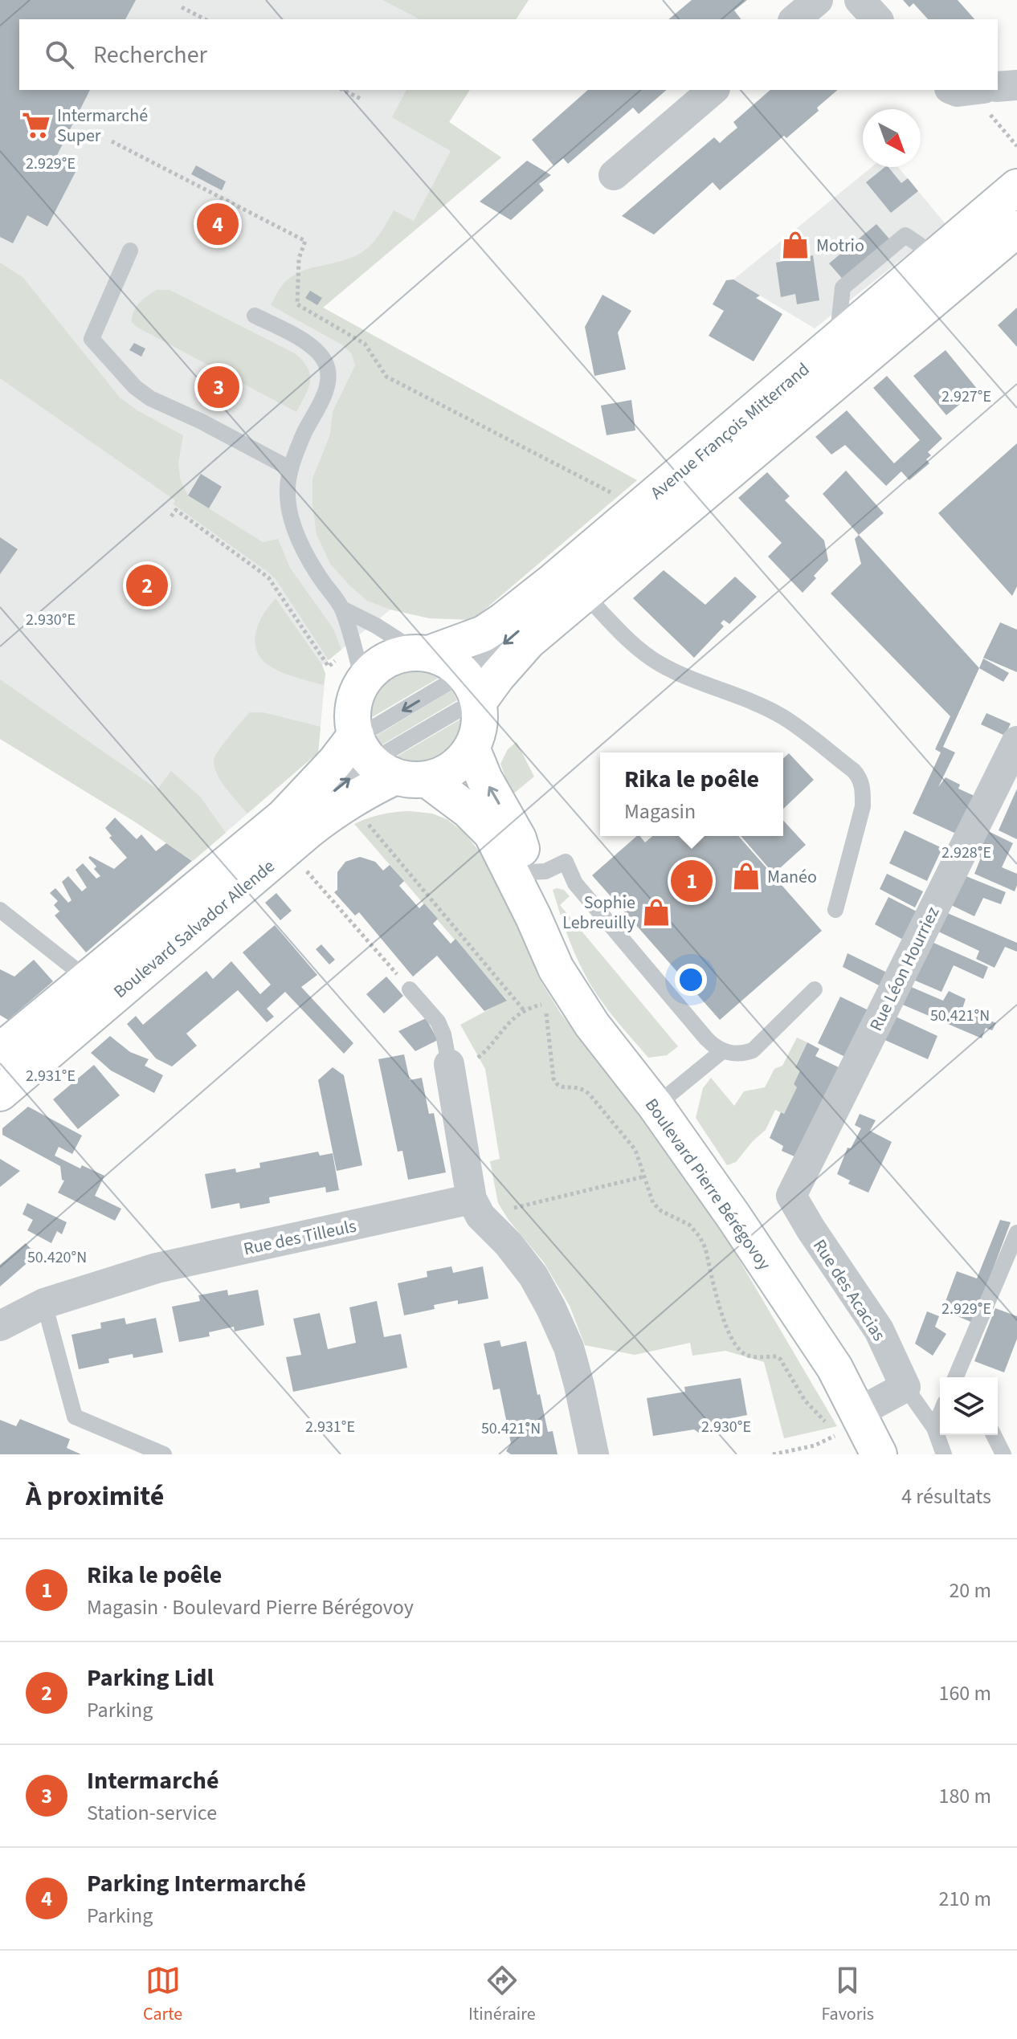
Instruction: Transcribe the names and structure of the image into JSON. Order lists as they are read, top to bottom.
{
  "streets": {
    "main road": ["Avenue François Mitterrand", "Boulevard Salvador Allende", "Boulevard Pierre Bérégovoy"],
    "street": ["Rue Léon Hourriez", "Rue des Tilleuls", "Rue des Acacias"]
  },
  "crossings": [
    ["Boulevard Salvador Allende", "Boulevard Pierre Bérégovoy"],
    ["Rue Léon Hourriez", "Rue des Acacias"]
  ],
  "places": {
    "supermarket": ["Intermarché Super"],
    "shop": ["Motrio", "Manéo", "Sophie Lebreuilly"]
  },
  "north": "bottom right",
  "page": {
    "search": "Rechercher",
    "pins": [
      "4",
      "3",
      "2",
      "1"
    ],
    "popup": ["Rika le poêle", "Magasin"],
    "heading": ["À proximité", "4 résultats"],
    "list": [
      {
        "mark": "1",
        "name": "Rika le poêle",
        "note": "Magasin · Boulevard Pierre Bérégovoy",
        "value": "20 m"
      },
      {
        "mark": "2",
        "name": "Parking Lidl",
        "note": "Parking",
        "value": "160 m"
      },
      {
        "mark": "3",
        "name": "Intermarché",
        "note": "Station-service",
        "value": "180 m"
      },
      {
        "mark": "4",
        "name": "Parking Intermarché",
        "note": "Parking",
        "value": "210 m"
      }
    ],
    "nav": ["Carte", "Itinéraire", "Favoris"]
  },
  "coordinates": [
    "2.929°E",
    "2.927°E",
    "2.930°E",
    "2.928°E",
    "50.421°N",
    "2.931°E",
    "50.420°N"
  ]
}
